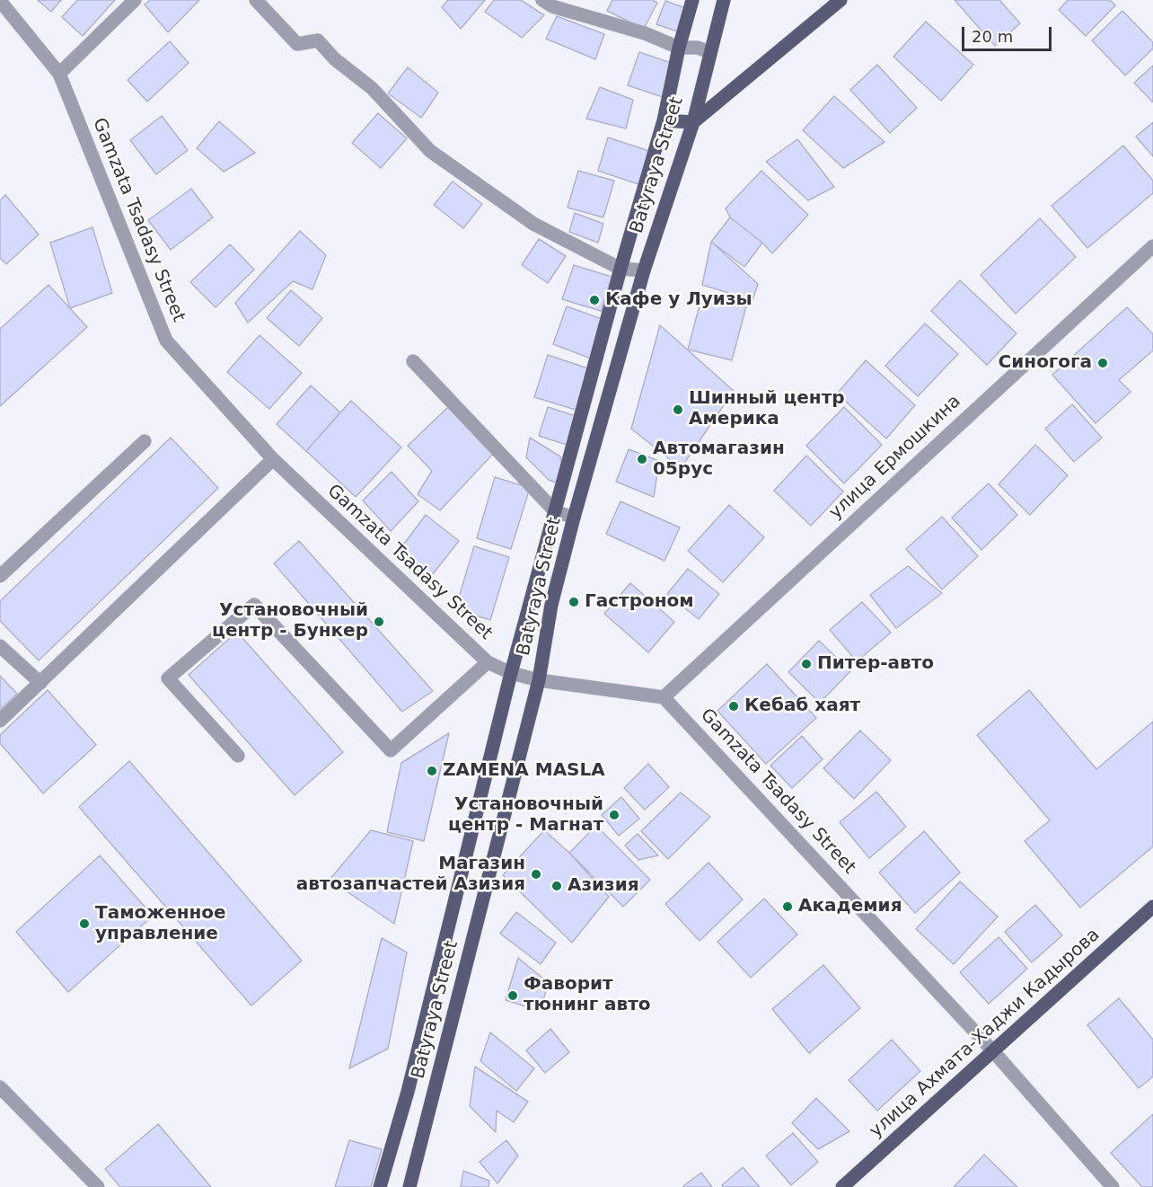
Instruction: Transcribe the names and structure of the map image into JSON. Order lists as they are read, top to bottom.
{
  "streets": {
    "main road": ["Batyraya Street", "улица Ахмата-Хаджи Кадырова"],
    "street": ["Gamzata Tsadasy Street", "улица Ермошкина"]
  },
  "crossings": [
    ["Batyraya Street", "Gamzata Tsadasy Street"],
    ["Gamzata Tsadasy Street", "улица Ермошкина"],
    ["Gamzata Tsadasy Street", "улица Ахмата-Хаджи Кадырова"]
  ],
  "places": [
    "Кафе у Луизы",
    "Синогога",
    "Шинный центр Америка",
    "Автомагазин 05рус",
    "Гастроном",
    "Установочный центр - Бункер",
    "Питер-авто",
    "Кебаб хаят",
    "ZAMENA MASLA",
    "Установочный центр - Магнат",
    "Магазин автозапчастей Азизия",
    "Азизия",
    "Академия",
    "Таможенное управление",
    "Фаворит тюнинг авто"
  ],
  "scale_bar": "20 m"
}
